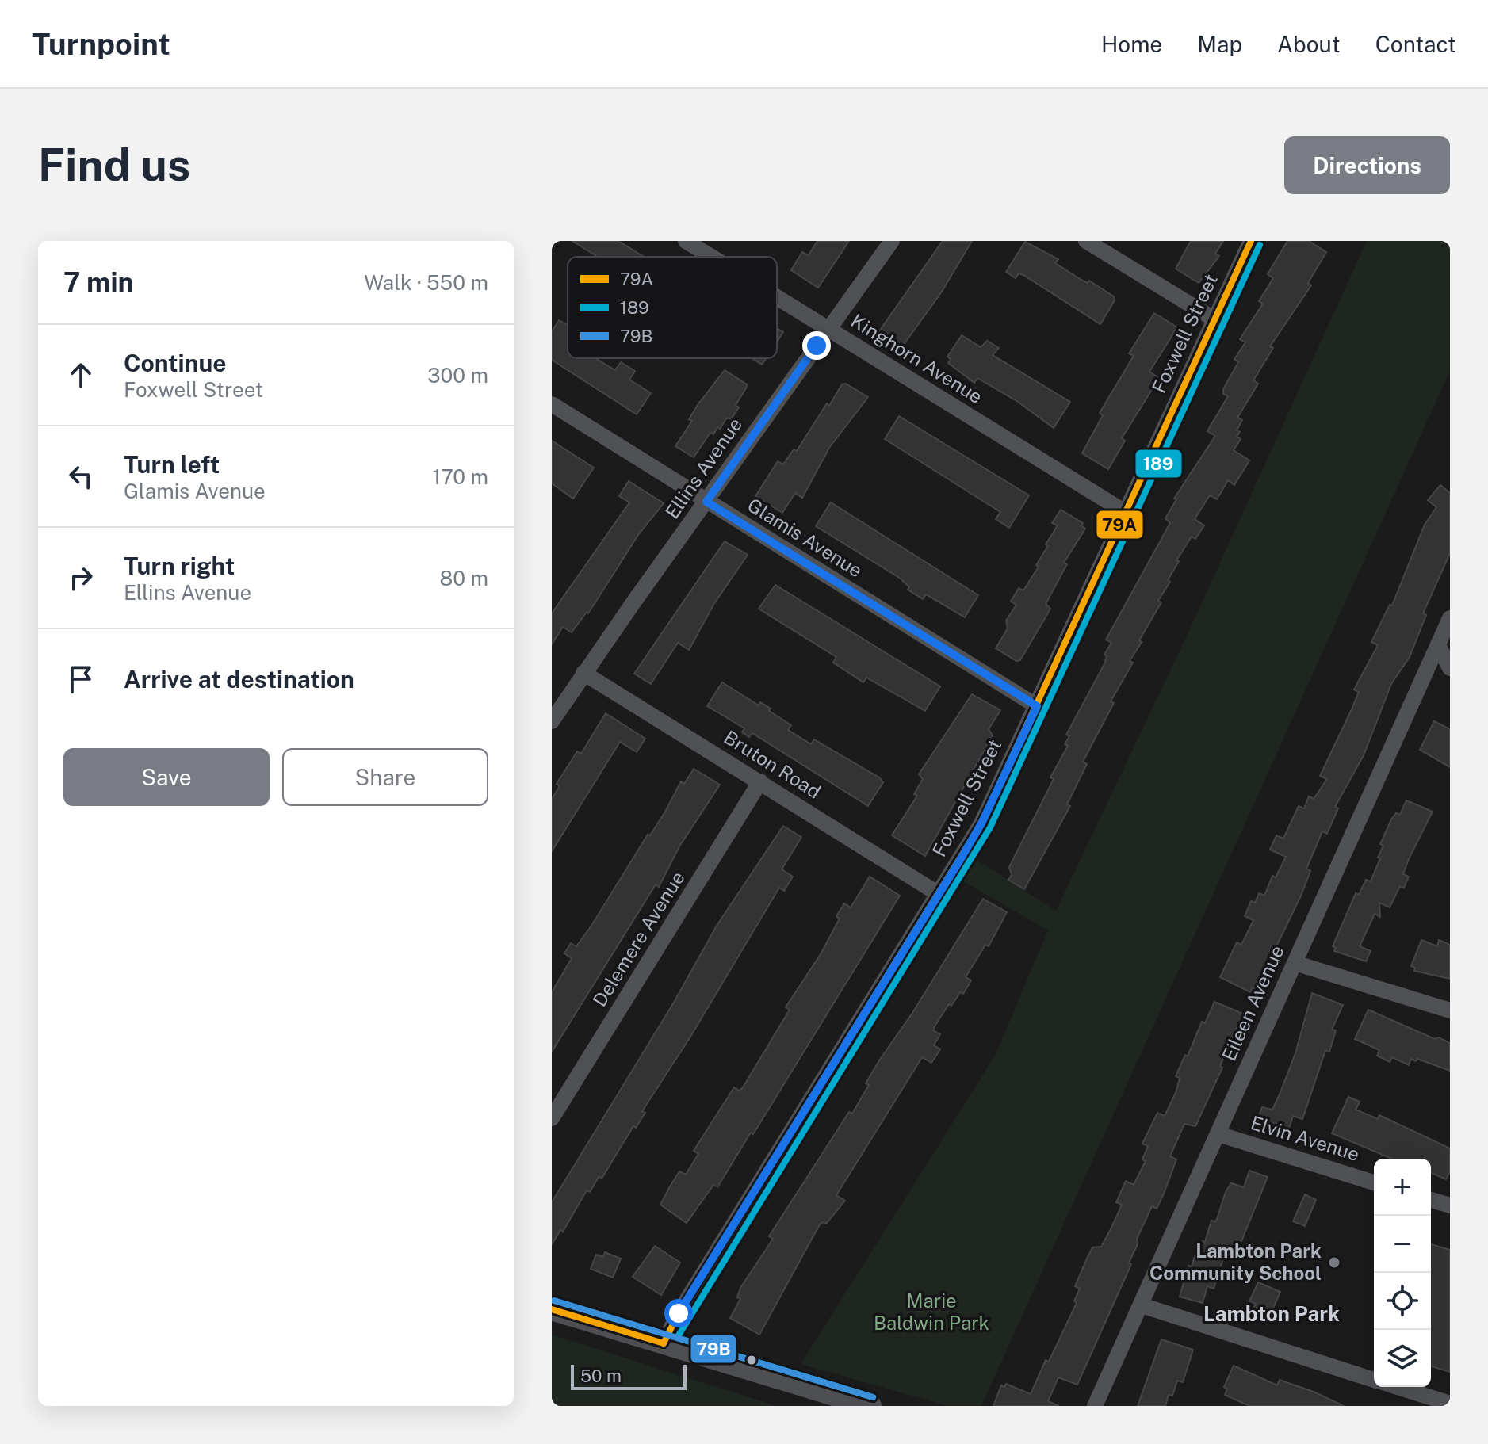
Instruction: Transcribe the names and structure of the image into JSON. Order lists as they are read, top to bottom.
{
  "streets": {
    "street": [
      "Foxwell Street",
      "Kinghorn Avenue",
      "Ellins Avenue",
      "Glamis Avenue",
      "Bruton Road",
      "Delemere Avenue",
      "Eileen Avenue",
      "Elvin Avenue"
    ]
  },
  "crossings": [
    ["Foxwell Street", "Kinghorn Avenue"],
    ["Foxwell Street", "Glamis Avenue"],
    ["Foxwell Street", "Bruton Road"],
    ["Kinghorn Avenue", "Ellins Avenue"],
    ["Ellins Avenue", "Glamis Avenue"],
    ["Ellins Avenue", "Bruton Road"],
    ["Bruton Road", "Delemere Avenue"],
    ["Eileen Avenue", "Elvin Avenue"]
  ],
  "districts": ["Lambton Park"],
  "parks": ["Marie Baldwin Park"],
  "places": ["Lambton Park Community School"],
  "lines": ["transit line 79A", "transit line 189", "transit line 79B"],
  "legend": ["79A", "189", "79B"],
  "scale_bar": "50 m",
  "page": {
    "header": "Turnpoint",
    "nav": [
      "Home",
      "Map",
      "About",
      "Contact"
    ],
    "buttons": [
      "Directions",
      ["Save", "Share"]
    ],
    "title": "Find us",
    "heading": ["7 min", "Walk · 550 m"],
    "list": [
      ["Continue", "Foxwell Street", "300 m"],
      ["Turn left", "Glamis Avenue", "170 m"],
      ["Turn right", "Ellins Avenue", "80 m"],
      "Arrive at destination"
    ],
    "map_buttons": ["+", "−"],
    "scale": "50 m"
  }
}
